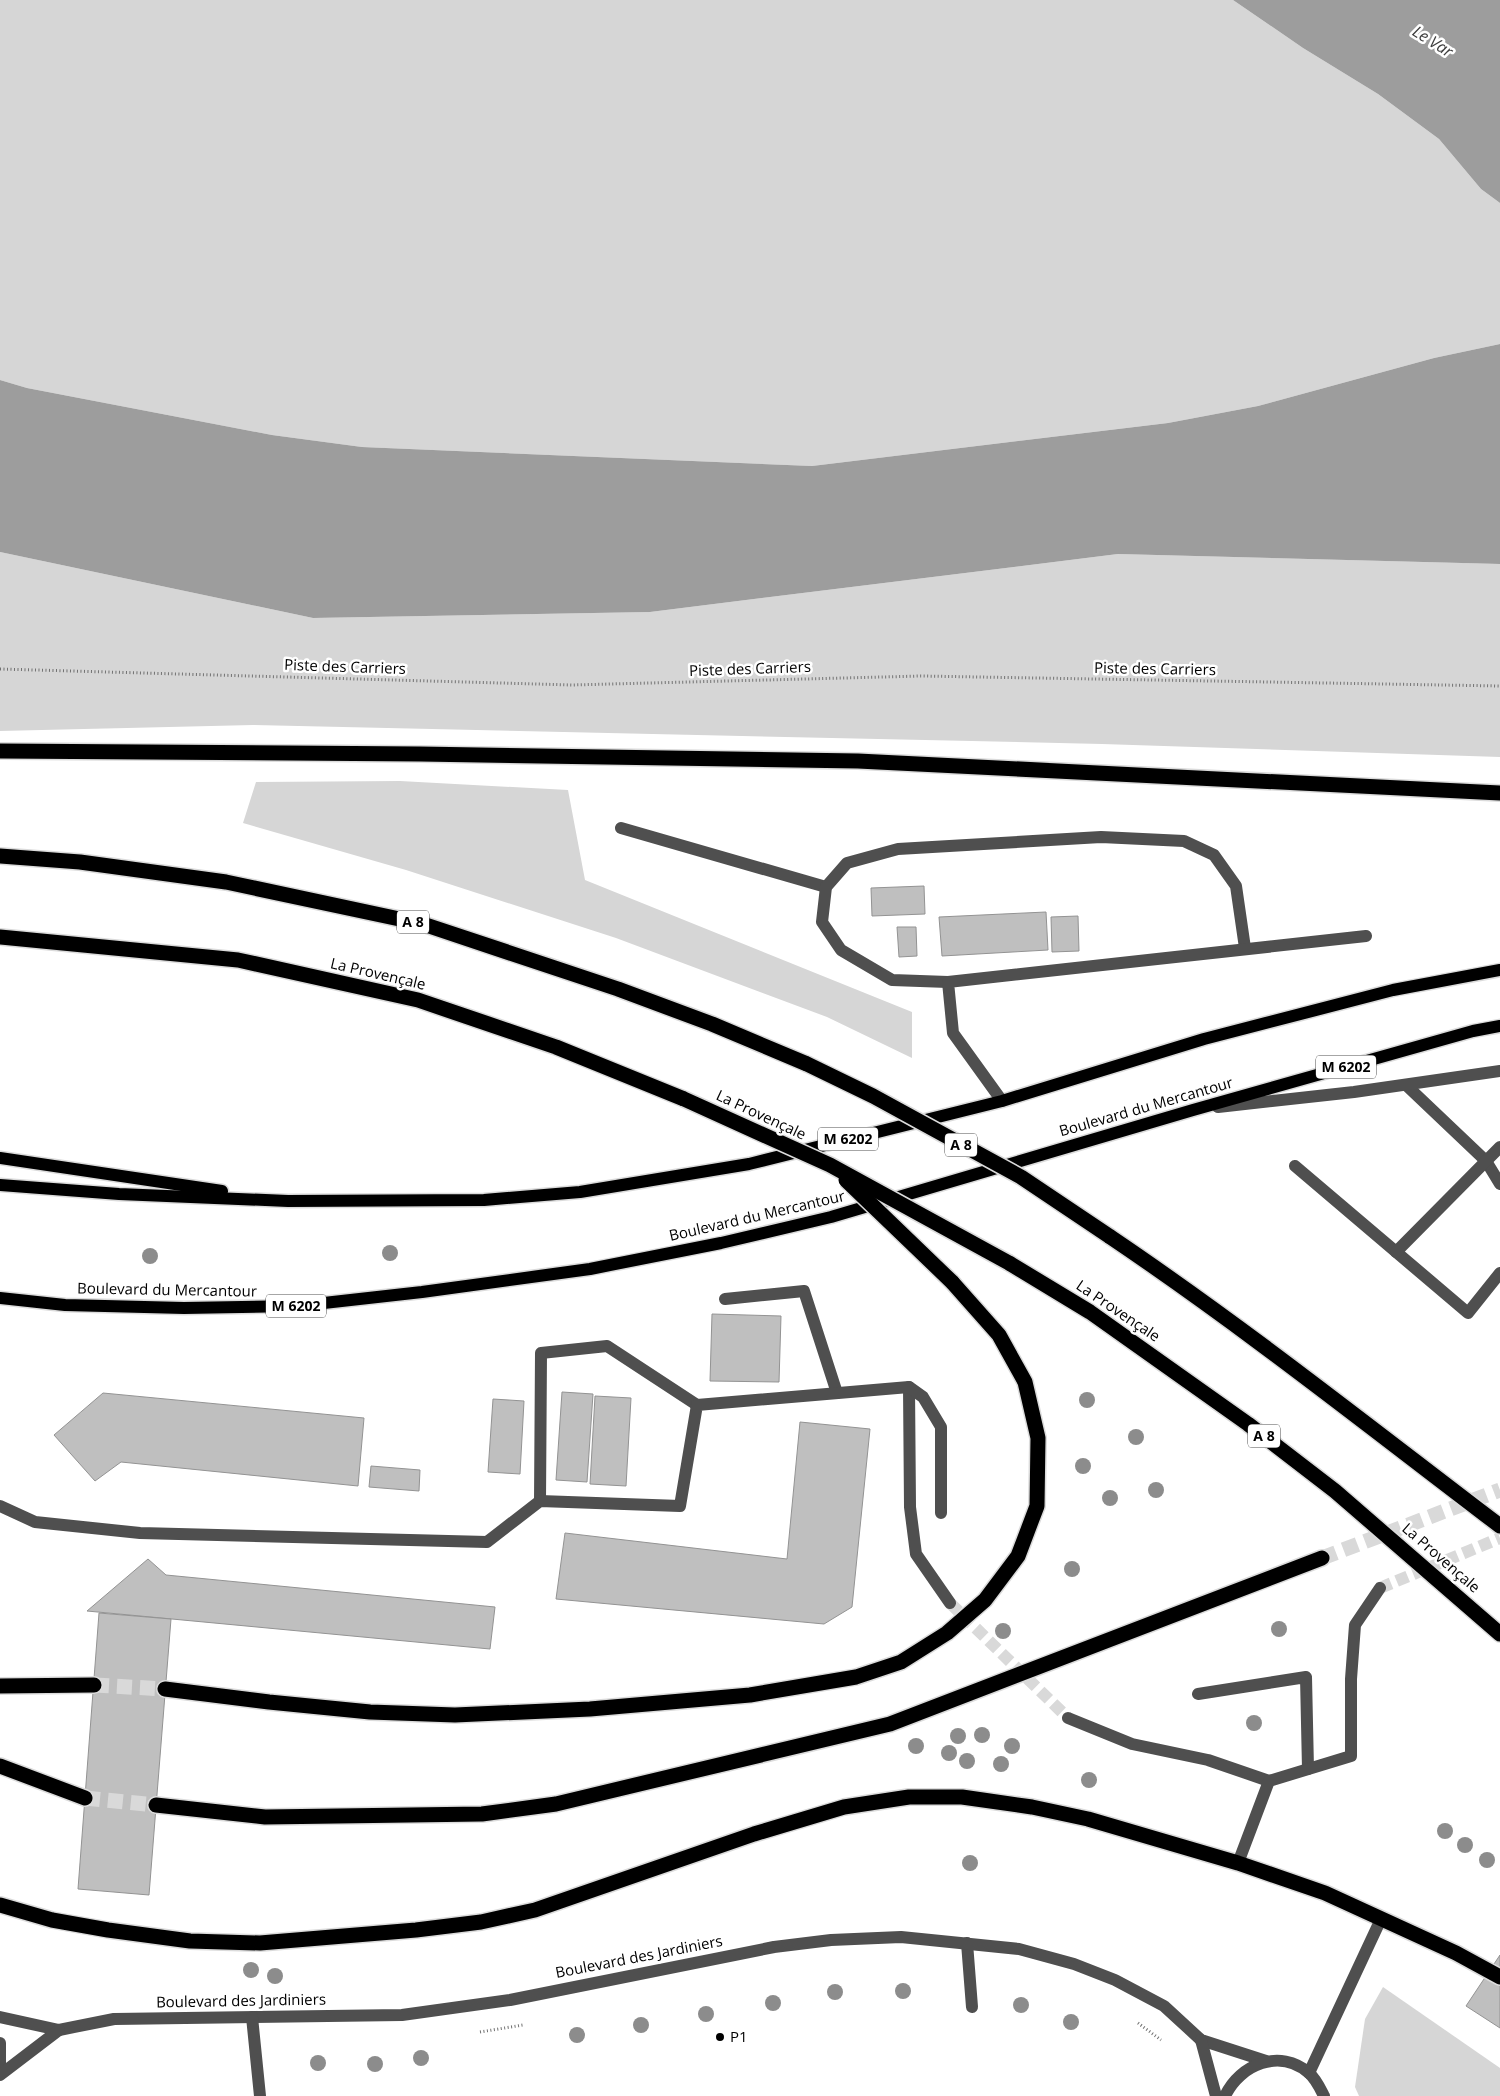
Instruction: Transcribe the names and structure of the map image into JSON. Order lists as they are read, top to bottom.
{
  "streets": {
    "highway": ["A 8", "La Provençale"],
    "main road": ["M 6202", "Boulevard du Mercantour"],
    "street": ["Boulevard des Jardiniers"],
    "path": ["Piste des Carriers"]
  },
  "water": ["Le Var"],
  "places": ["P1"]
}
